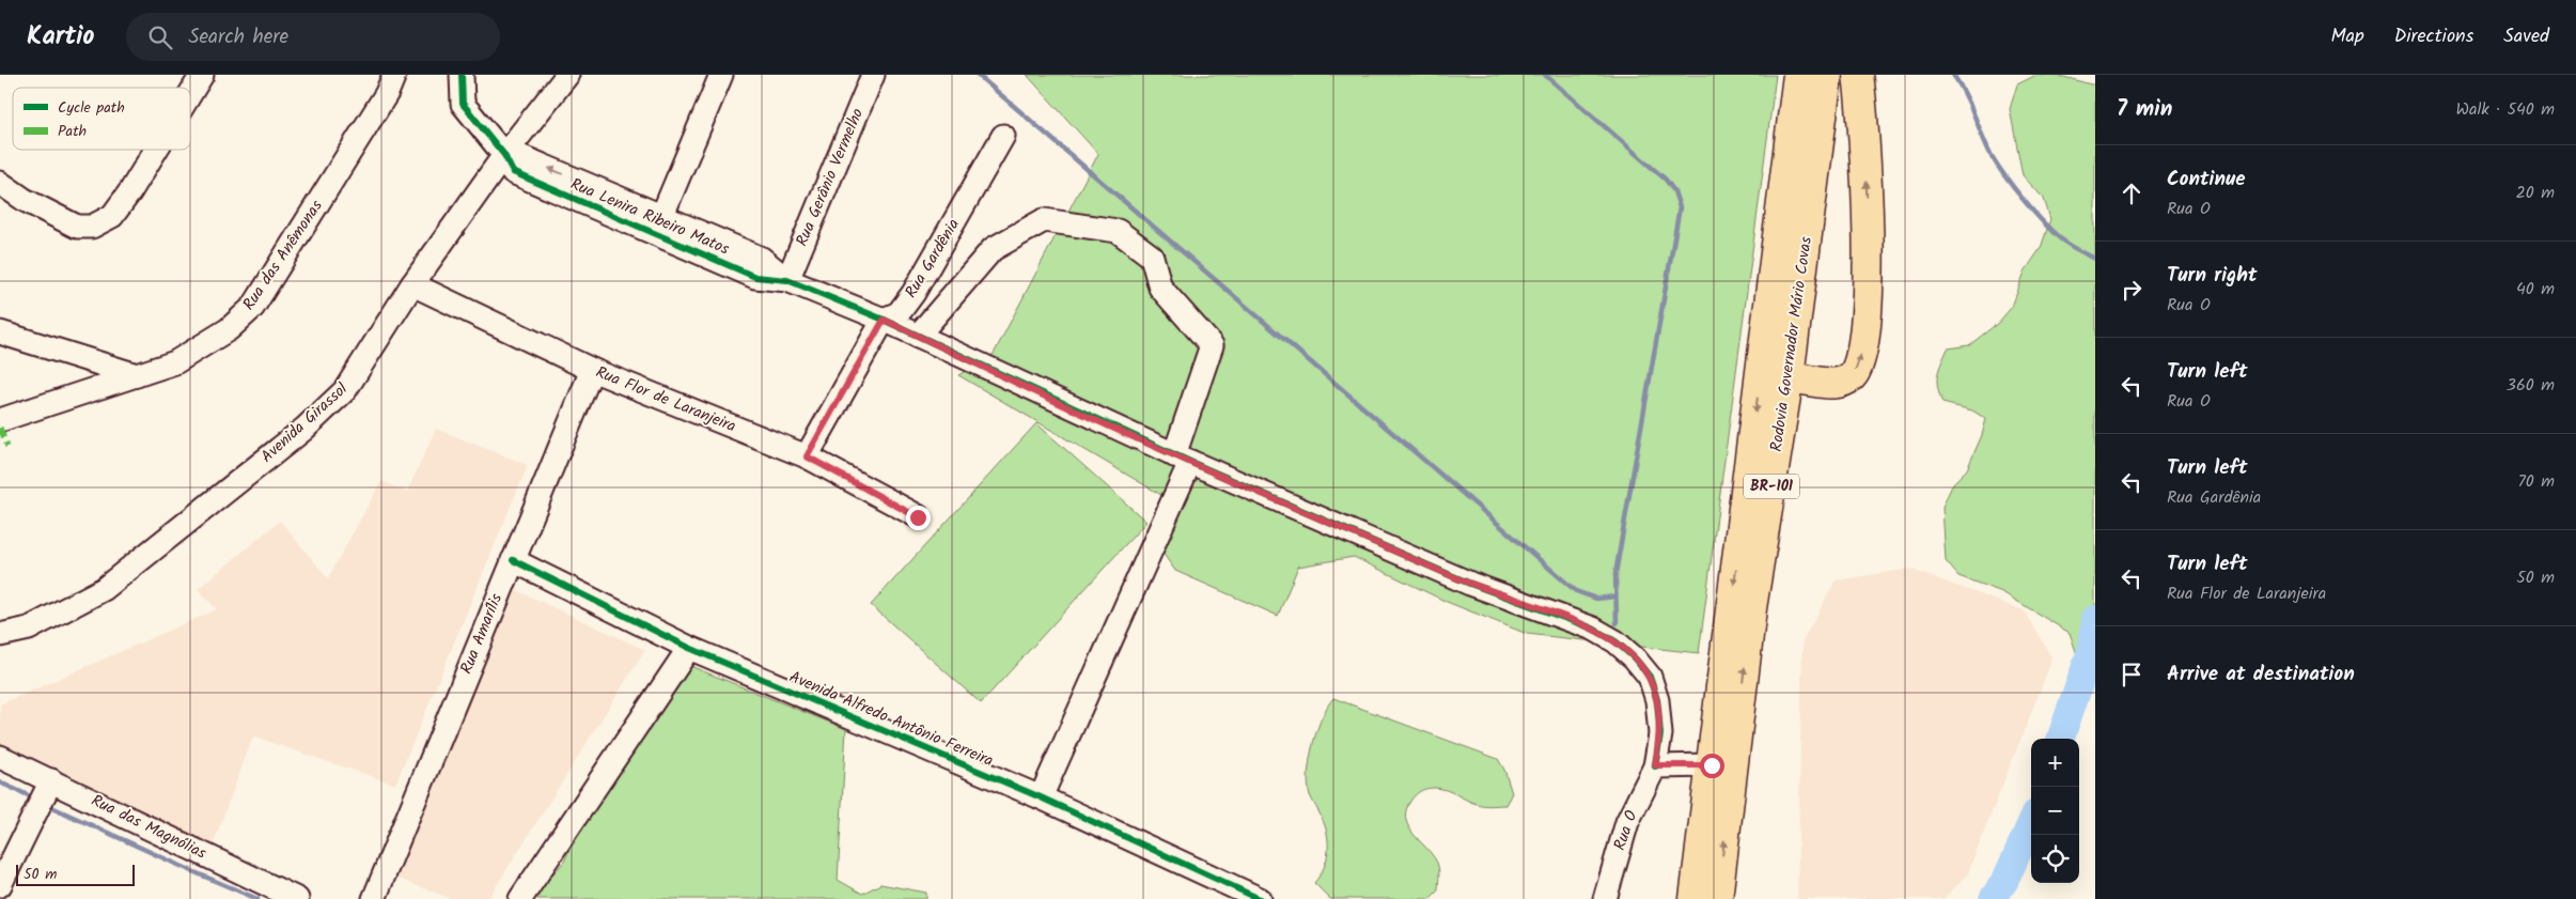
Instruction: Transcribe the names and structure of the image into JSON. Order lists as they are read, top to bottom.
{
  "streets": {
    "highway": ["Rodovia Governador Mário Covas", "BR-101"],
    "street": [
      "Rua Gerânio Vermelho",
      "Rua Lenira Ribeiro Matos",
      "Rua das Anêmonas",
      "Rua Gardênia",
      "Rua Flor de Laranjeira",
      "Avenida Girassol",
      "Rua Amarílis",
      "Avenida Alfredo Antônio Ferreira",
      "Rua das Magnólias",
      "Rua O"
    ]
  },
  "crossings": [
    ["Rua Gerânio Vermelho", "Rua Lenira Ribeiro Matos"],
    ["Rua Lenira Ribeiro Matos", "Rua Gardênia"],
    ["Rua Lenira Ribeiro Matos", "Avenida Girassol"],
    ["Rua Lenira Ribeiro Matos", "Rua O"],
    ["Rua Gardênia", "Rua Flor de Laranjeira"],
    ["Rua Gardênia", "Rua O"],
    ["Rua Flor de Laranjeira", "Avenida Girassol"],
    ["Rua Flor de Laranjeira", "Rua Amarílis"],
    ["Rua Amarílis", "Avenida Alfredo Antônio Ferreira"]
  ],
  "legend": ["Cycle path", "Path"],
  "scale_bar": "50 m",
  "page": {
    "header": "Kartio",
    "search": "Search here",
    "nav": ["Map", "Directions", "Saved"],
    "heading": ["7 min", "Walk · 540 m"],
    "list": [
      ["Continue", "Rua O", "20 m"],
      ["Turn right", "Rua O", "40 m"],
      ["Turn left", "Rua O", "360 m"],
      ["Turn left", "Rua Gardênia", "70 m"],
      ["Turn left", "Rua Flor de Laranjeira", "50 m"],
      "Arrive at destination"
    ],
    "map_buttons": ["+", "−"],
    "scale": "50 m"
  }
}
